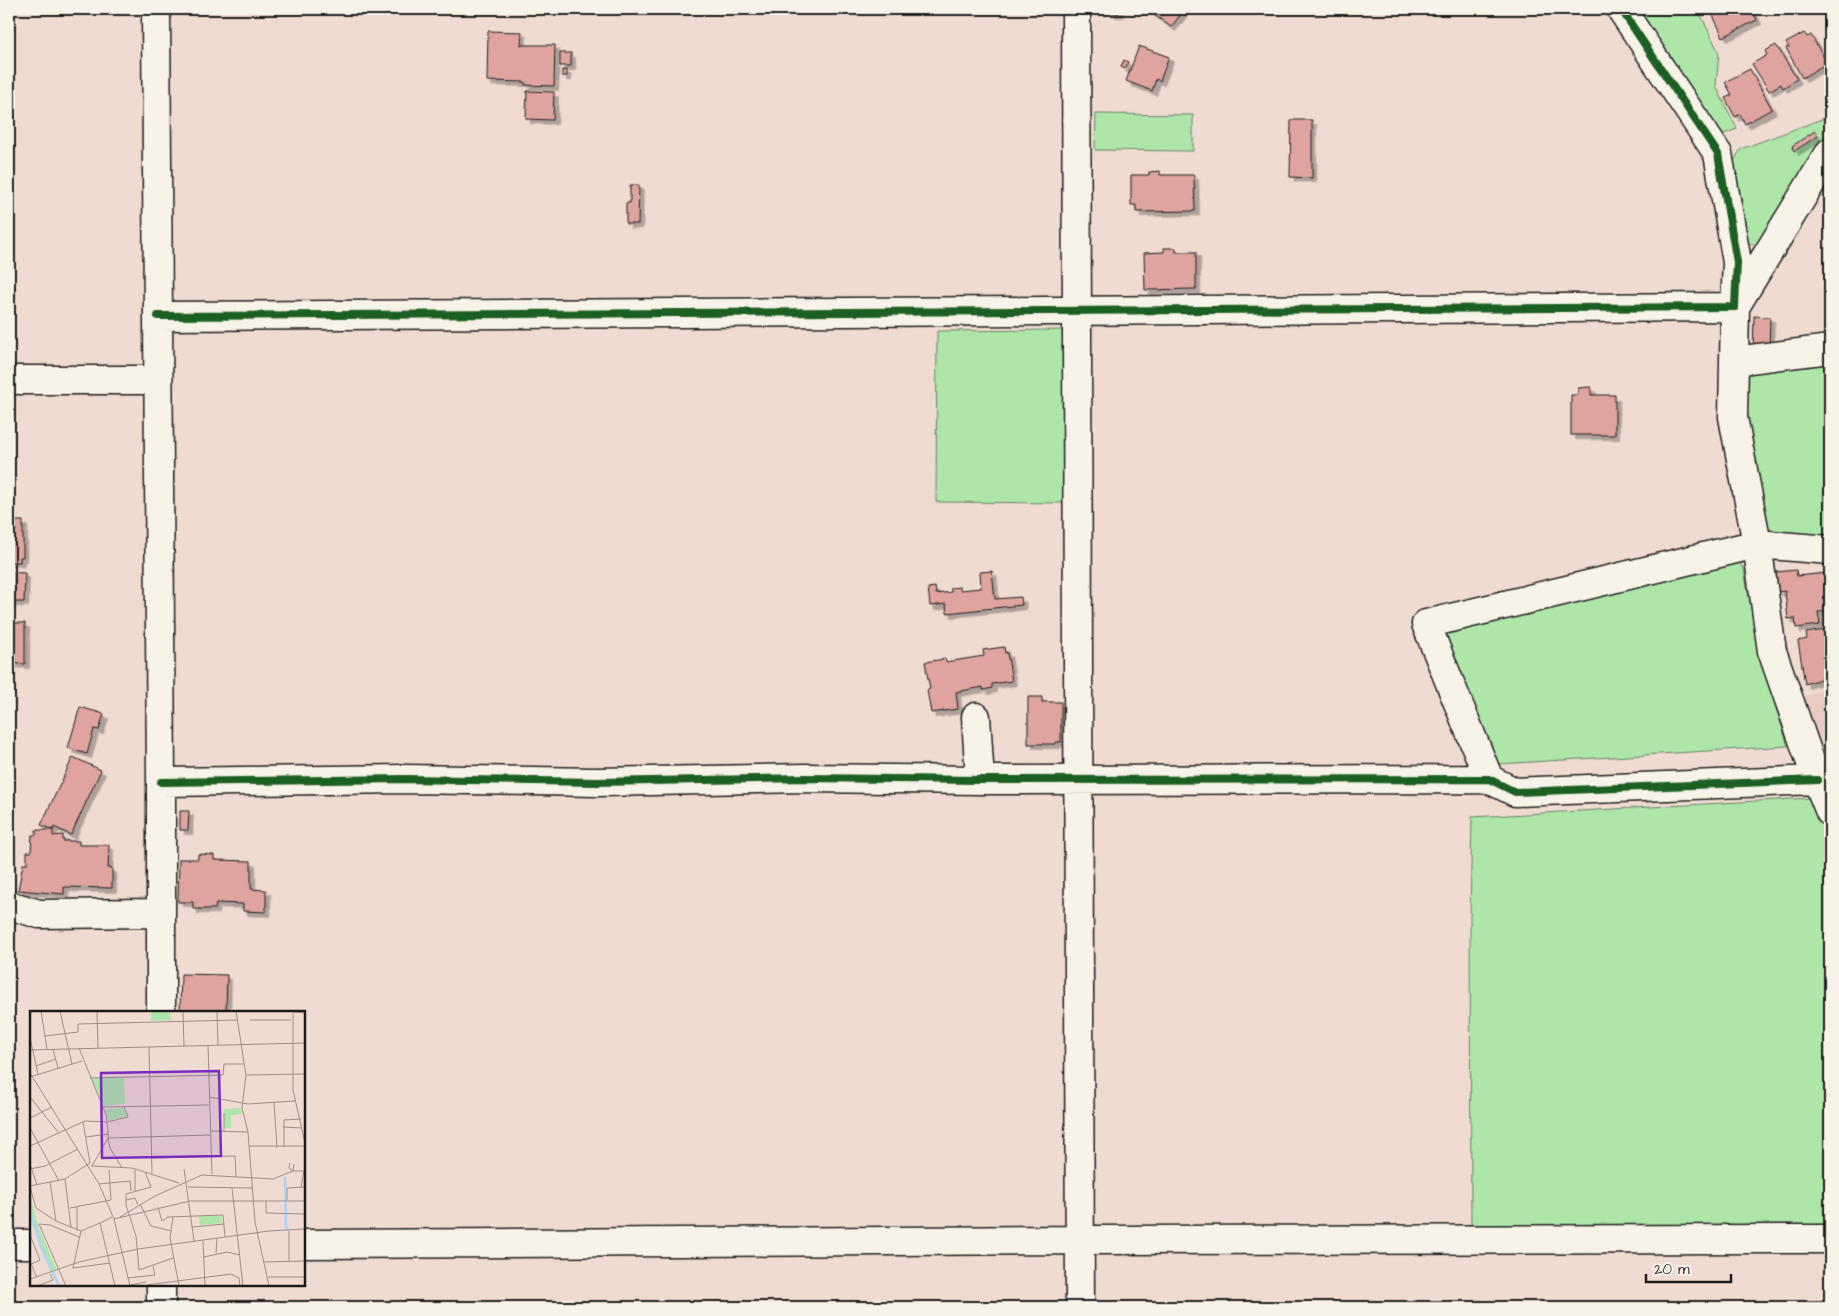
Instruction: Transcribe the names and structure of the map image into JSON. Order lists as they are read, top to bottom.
{
  "scale_bar": "20 m"
}
